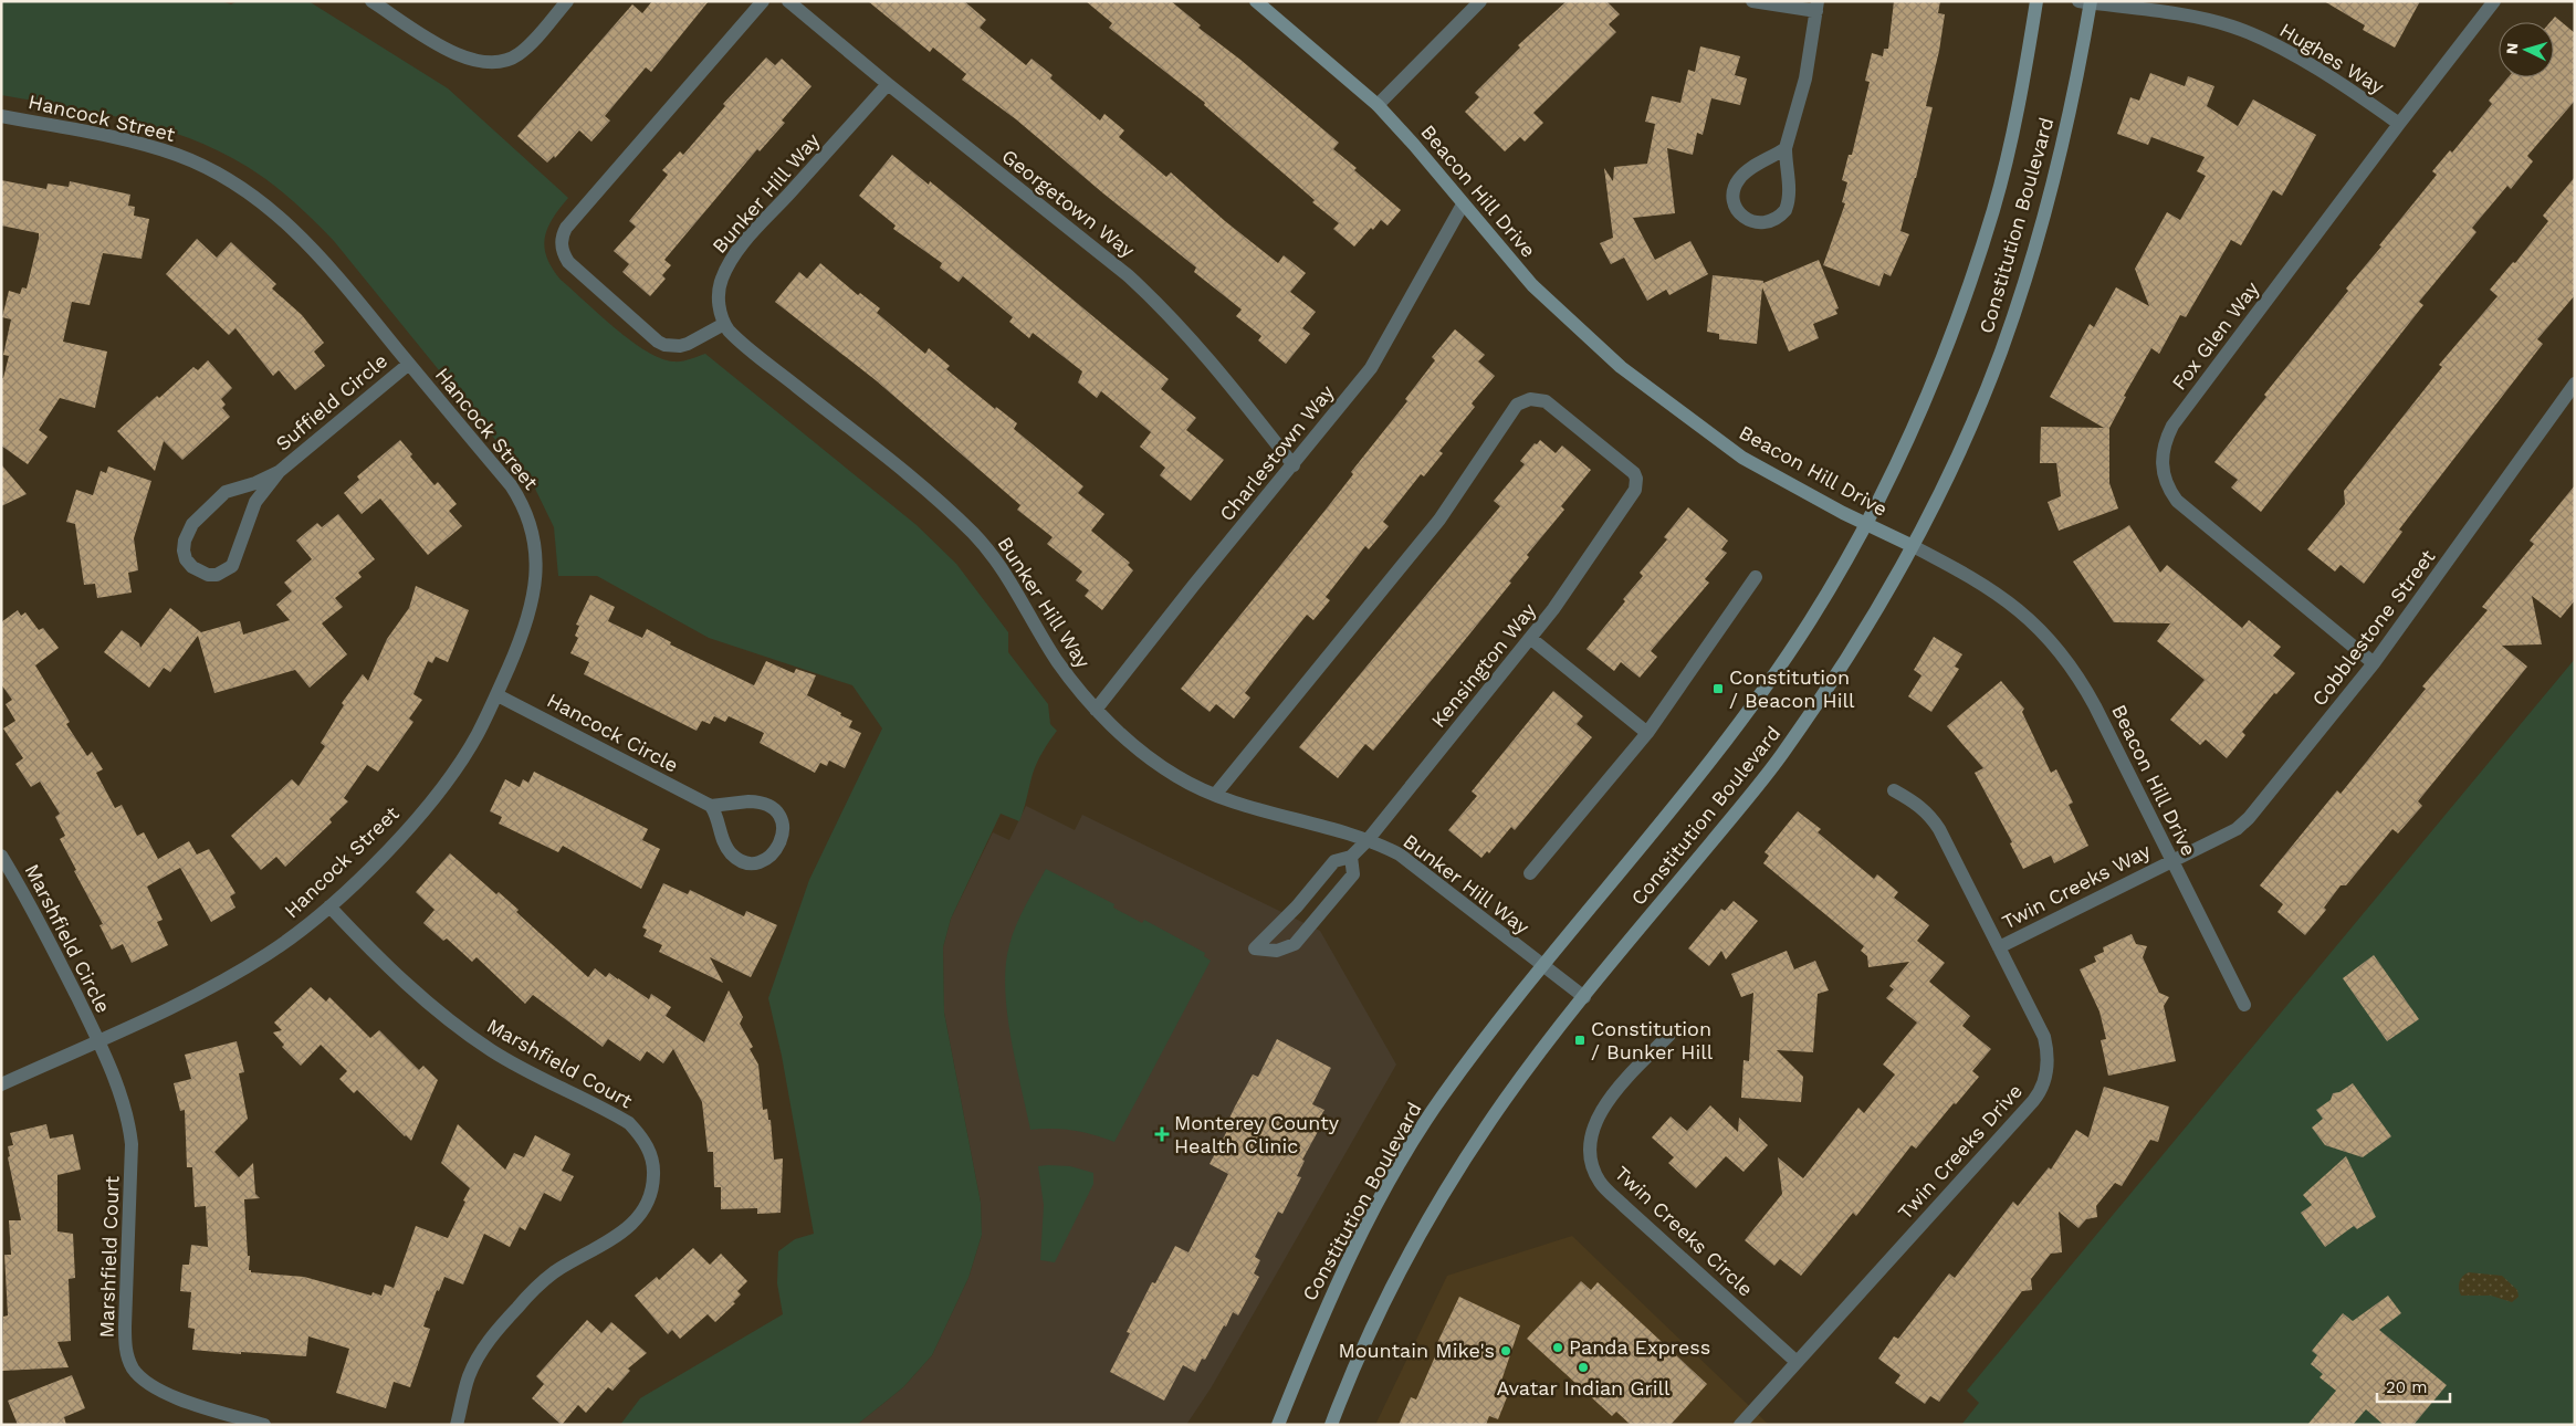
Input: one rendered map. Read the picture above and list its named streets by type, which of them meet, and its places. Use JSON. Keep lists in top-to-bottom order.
{
  "streets": {
    "main road": ["Beacon Hill Drive", "Constitution Boulevard"],
    "street": [
      "Hughes Way",
      "Hancock Street",
      "Bunker Hill Way",
      "Georgetown Way",
      "Fox Glen Way",
      "Suffield Circle",
      "Charlestown Way",
      "Cobblestone Street",
      "Kensington Way",
      "Hancock Circle",
      "Twin Creeks Way",
      "Marshfield Circle",
      "Marshfield Court",
      "Twin Creeks Drive",
      "Twin Creeks Circle"
    ]
  },
  "crossings": [
    ["Hughes Way", "Constitution Boulevard"],
    ["Hughes Way", "Fox Glen Way"],
    ["Hancock Street", "Suffield Circle"],
    ["Hancock Street", "Hancock Circle"],
    ["Hancock Street", "Marshfield Circle"],
    ["Hancock Street", "Marshfield Court"],
    ["Beacon Hill Drive", "Constitution Boulevard"],
    ["Beacon Hill Drive", "Charlestown Way"],
    ["Beacon Hill Drive", "Cobblestone Street"],
    ["Beacon Hill Drive", "Twin Creeks Way"],
    ["Bunker Hill Way", "Georgetown Way"],
    ["Bunker Hill Way", "Constitution Boulevard"],
    ["Bunker Hill Way", "Charlestown Way"],
    ["Bunker Hill Way", "Kensington Way"],
    ["Georgetown Way", "Charlestown Way"],
    ["Fox Glen Way", "Cobblestone Street"],
    ["Cobblestone Street", "Twin Creeks Way"],
    ["Twin Creeks Way", "Twin Creeks Drive"],
    ["Marshfield Circle", "Marshfield Court"],
    ["Twin Creeks Drive", "Twin Creeks Circle"]
  ],
  "places": {
    "transit": ["Constitution / Beacon Hill", "Constitution / Bunker Hill"],
    "health": ["Monterey County Health Clinic"],
    "other": ["Panda Express", "Mountain Mike's", "Avatar Indian Grill"]
  },
  "scale_bar": "20 m",
  "north": "left"
}
